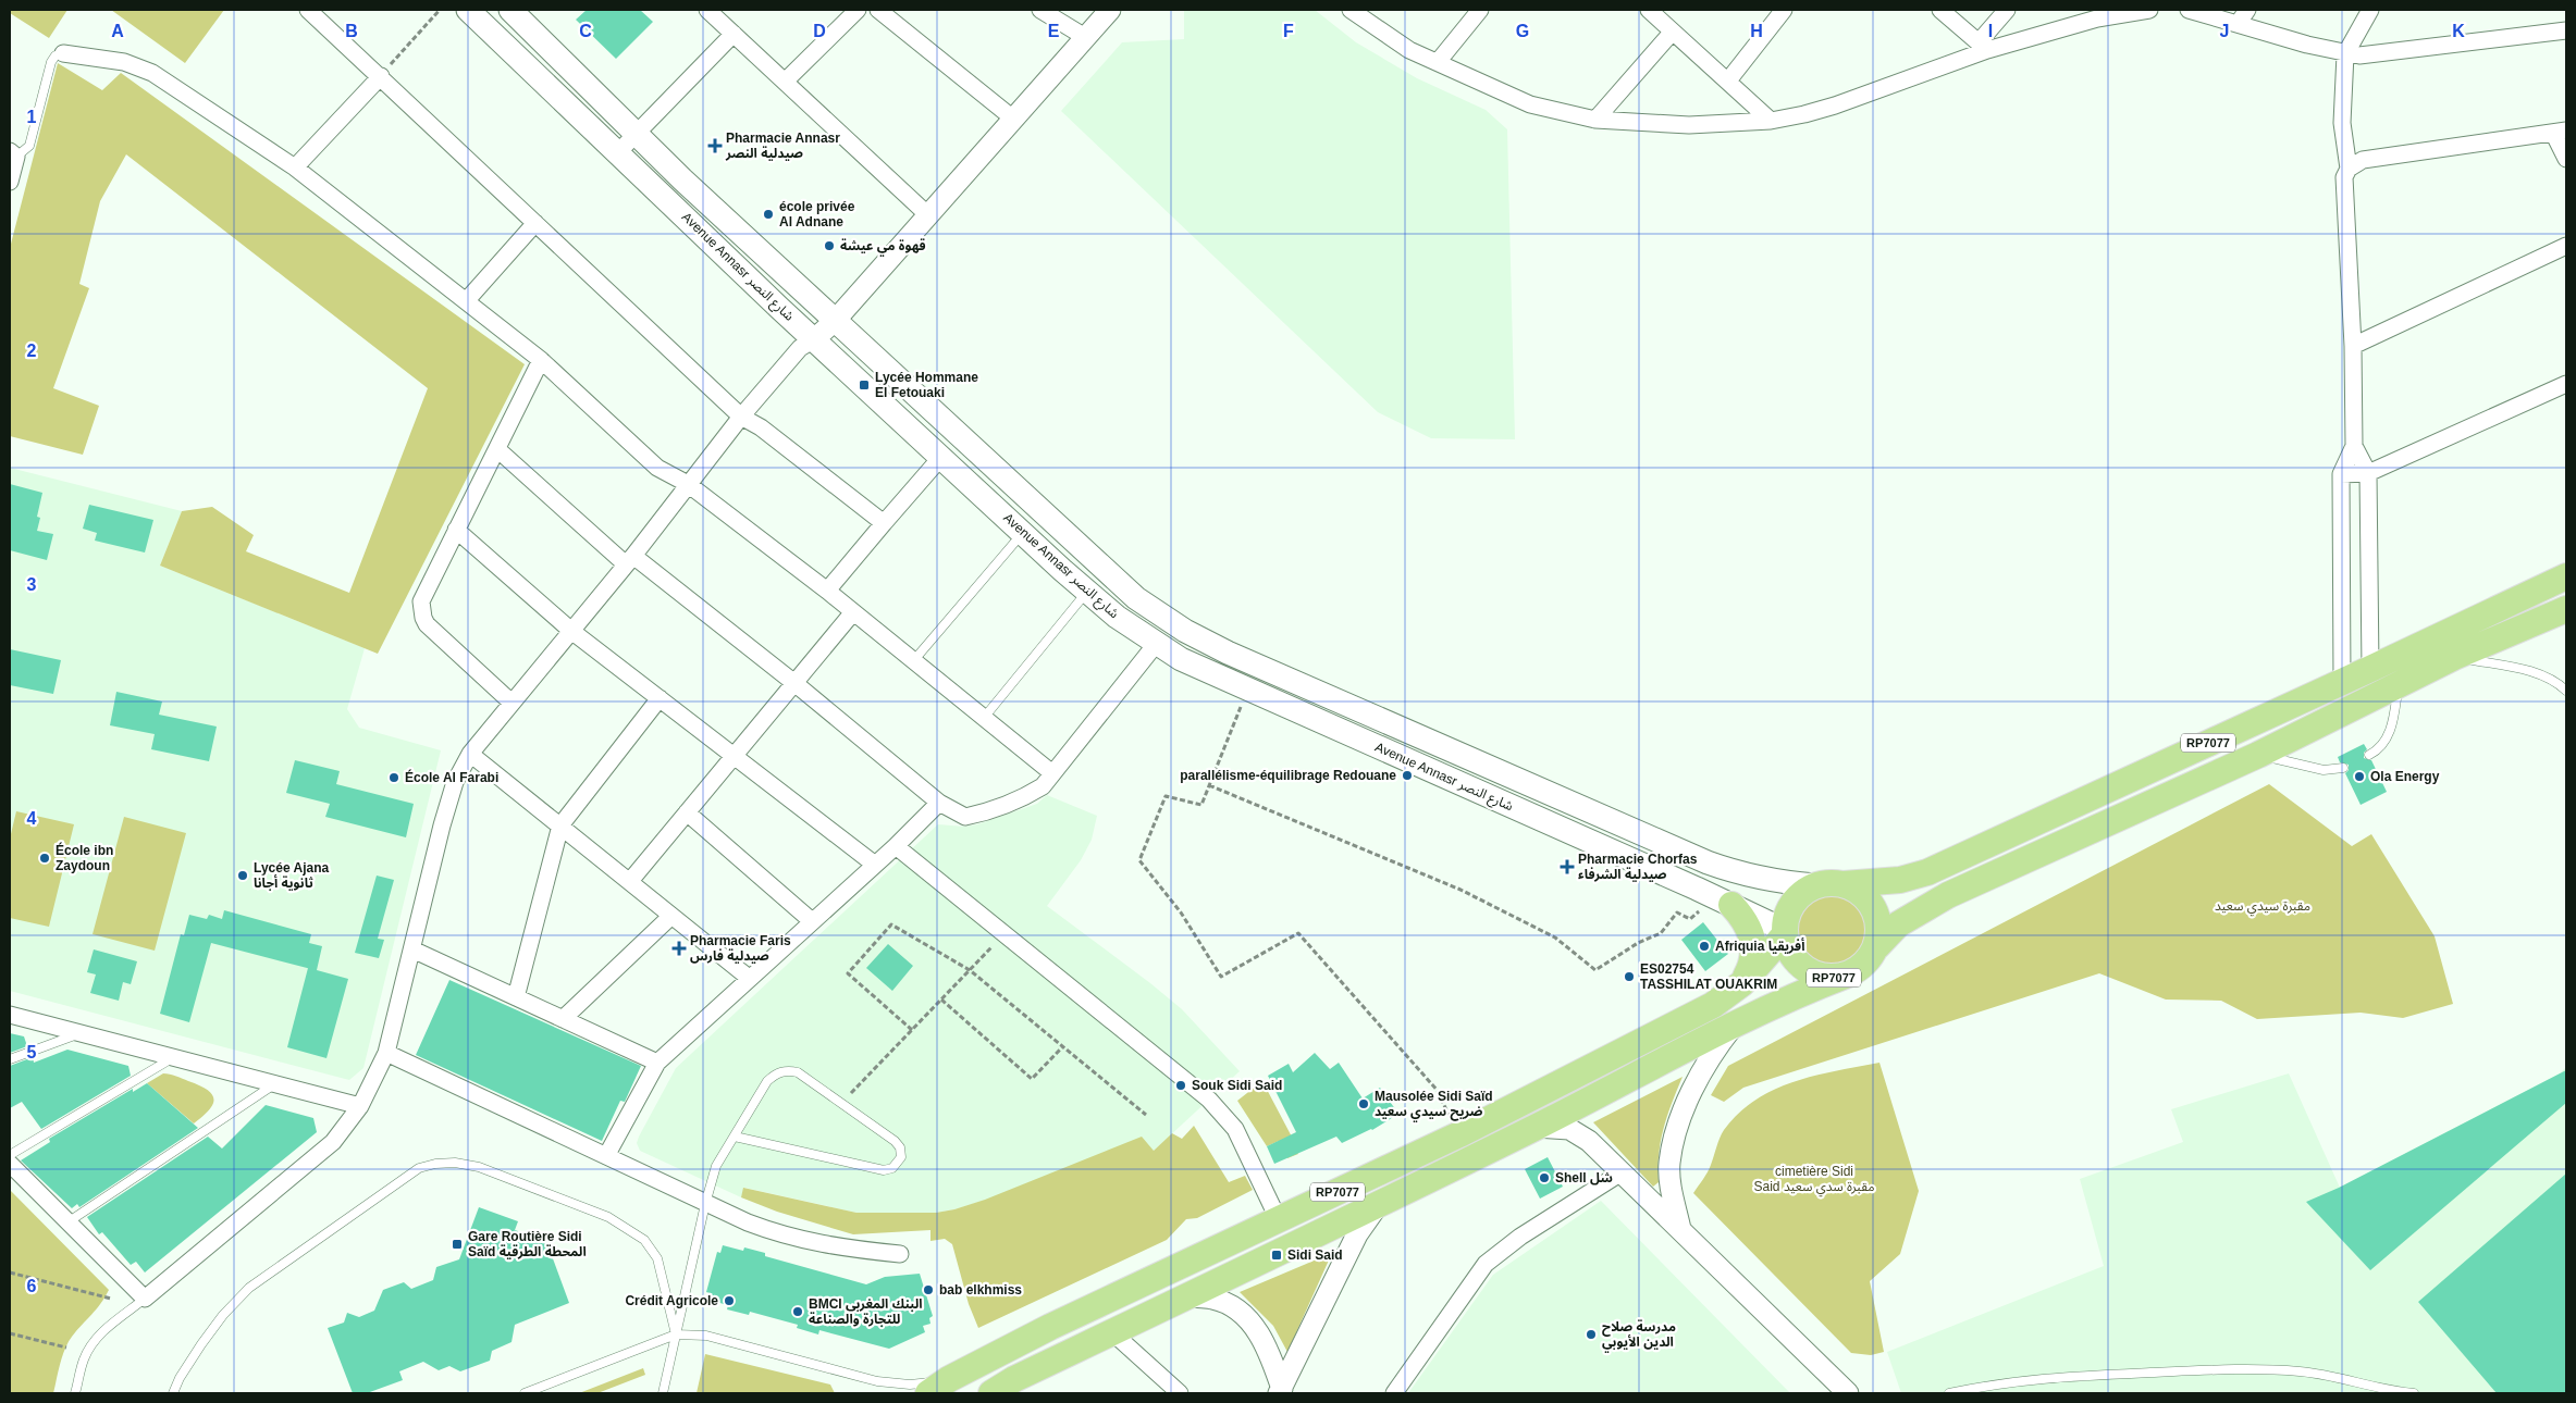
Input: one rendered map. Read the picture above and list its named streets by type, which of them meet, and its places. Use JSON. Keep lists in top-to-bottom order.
{
  "streets": {
    "main road": ["Avenue Annasr شارع النصر", "RP7077"]
  },
  "crossings": [
    ["Avenue Annasr شارع النصر", "RP7077"]
  ],
  "parks": ["مقبرة سيدي سعيد", "cimetière Sidi Said مقبرة سدي سعيد"],
  "places": {
    "health": ["Pharmacie Annasr صيدلية النصر", "Pharmacie Chorfas صيدلية الشرفاء", "Pharmacie Faris صيدلية فارس"],
    "other": [
      "école privée Al Adnane",
      "قهوة مي عيشة",
      "parallélisme-équilibrage Redouane",
      "Ola Energy",
      "École Al Farabi",
      "École ibn Zaydoun",
      "Lycée Ajana ثانوية أجانا",
      "Afriquia أفريقيا",
      "ES02754 TASSHILAT OUAKRIM",
      "Souk Sidi Said",
      "Mausolée Sidi Saïd ضريح سيدي سعيد",
      "Shell شل",
      "bab elkhmiss",
      "Crédit Agricole",
      "BMCI البنك المغربي للتجارة والصناعة",
      "مدرسة صلاح الدين الأيوبي"
    ],
    "transit": ["Lycée Hommane El Fetouaki", "Gare Routière Sidi Saïd المحطة الطرقية", "Sidi Said"]
  },
  "grid": {
    "columns": [
      "A",
      "B",
      "C",
      "D",
      "E",
      "F",
      "G",
      "H",
      "I",
      "J",
      "K"
    ],
    "rows": [
      "1",
      "2",
      "3",
      "4",
      "5",
      "6"
    ]
  }
}
